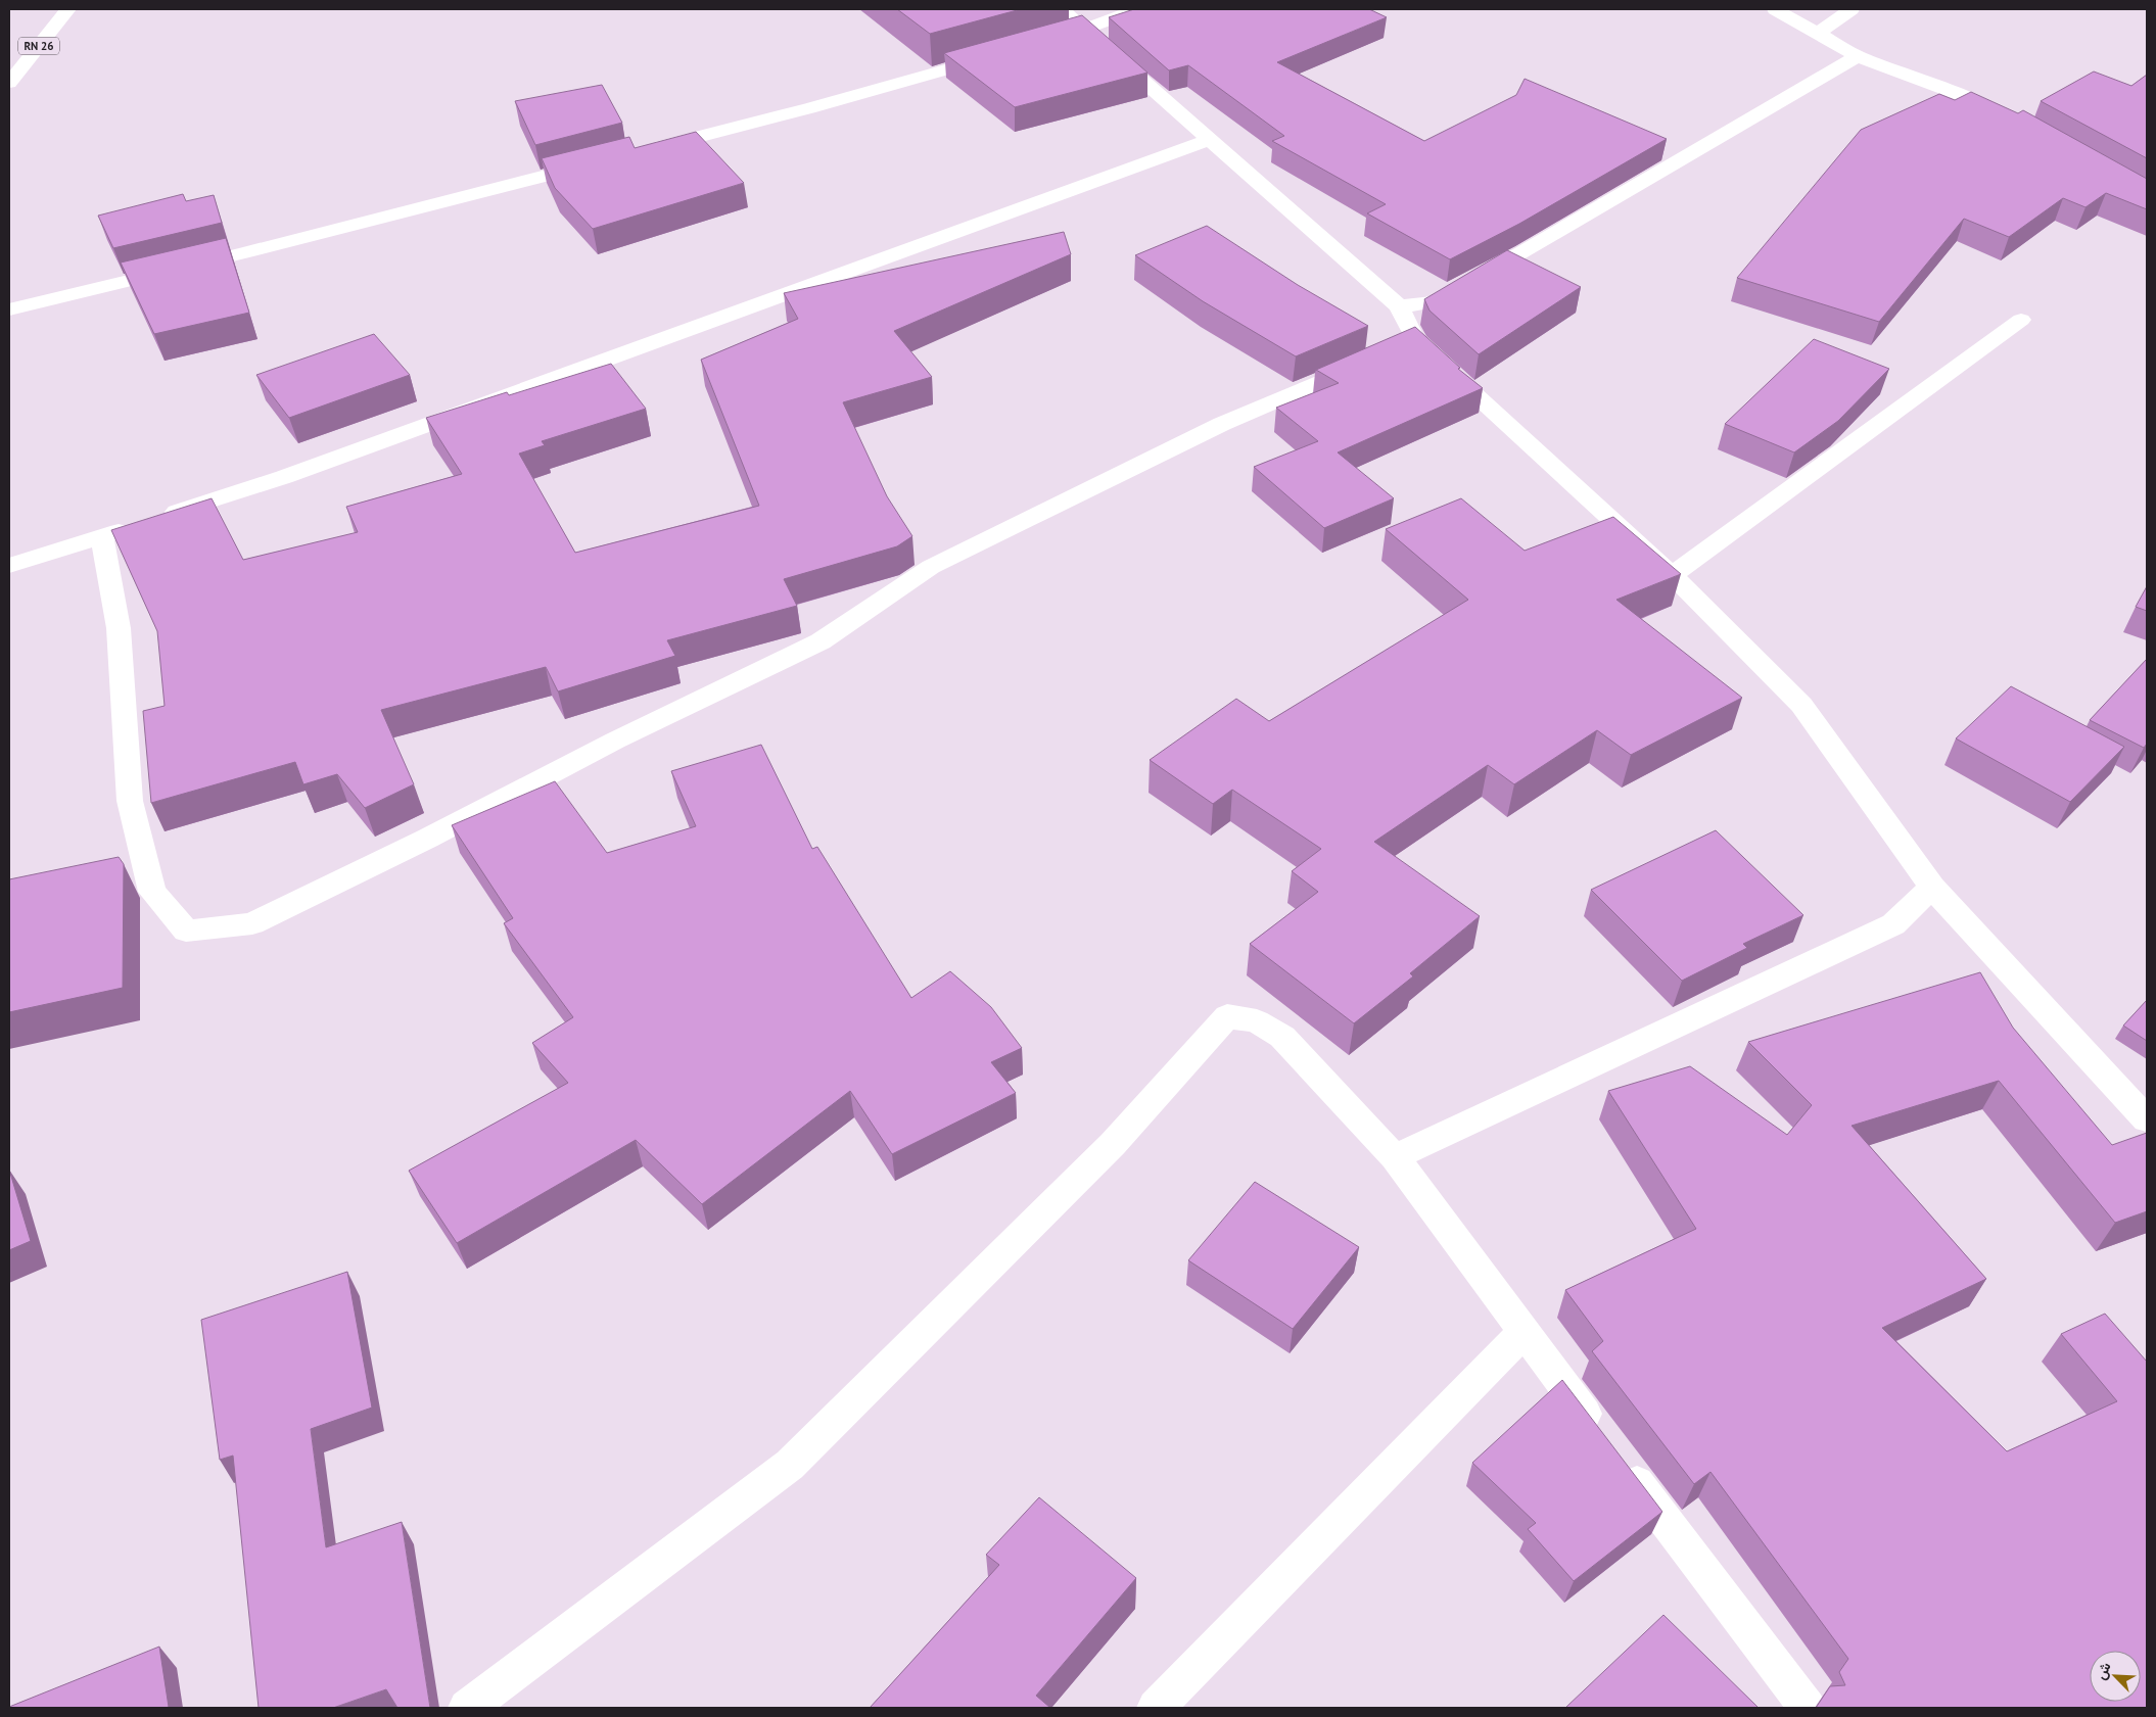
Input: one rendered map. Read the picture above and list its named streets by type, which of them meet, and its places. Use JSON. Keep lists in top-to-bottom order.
{
  "streets": {
    "street": ["RN 26"]
  },
  "north": "top left"
}
